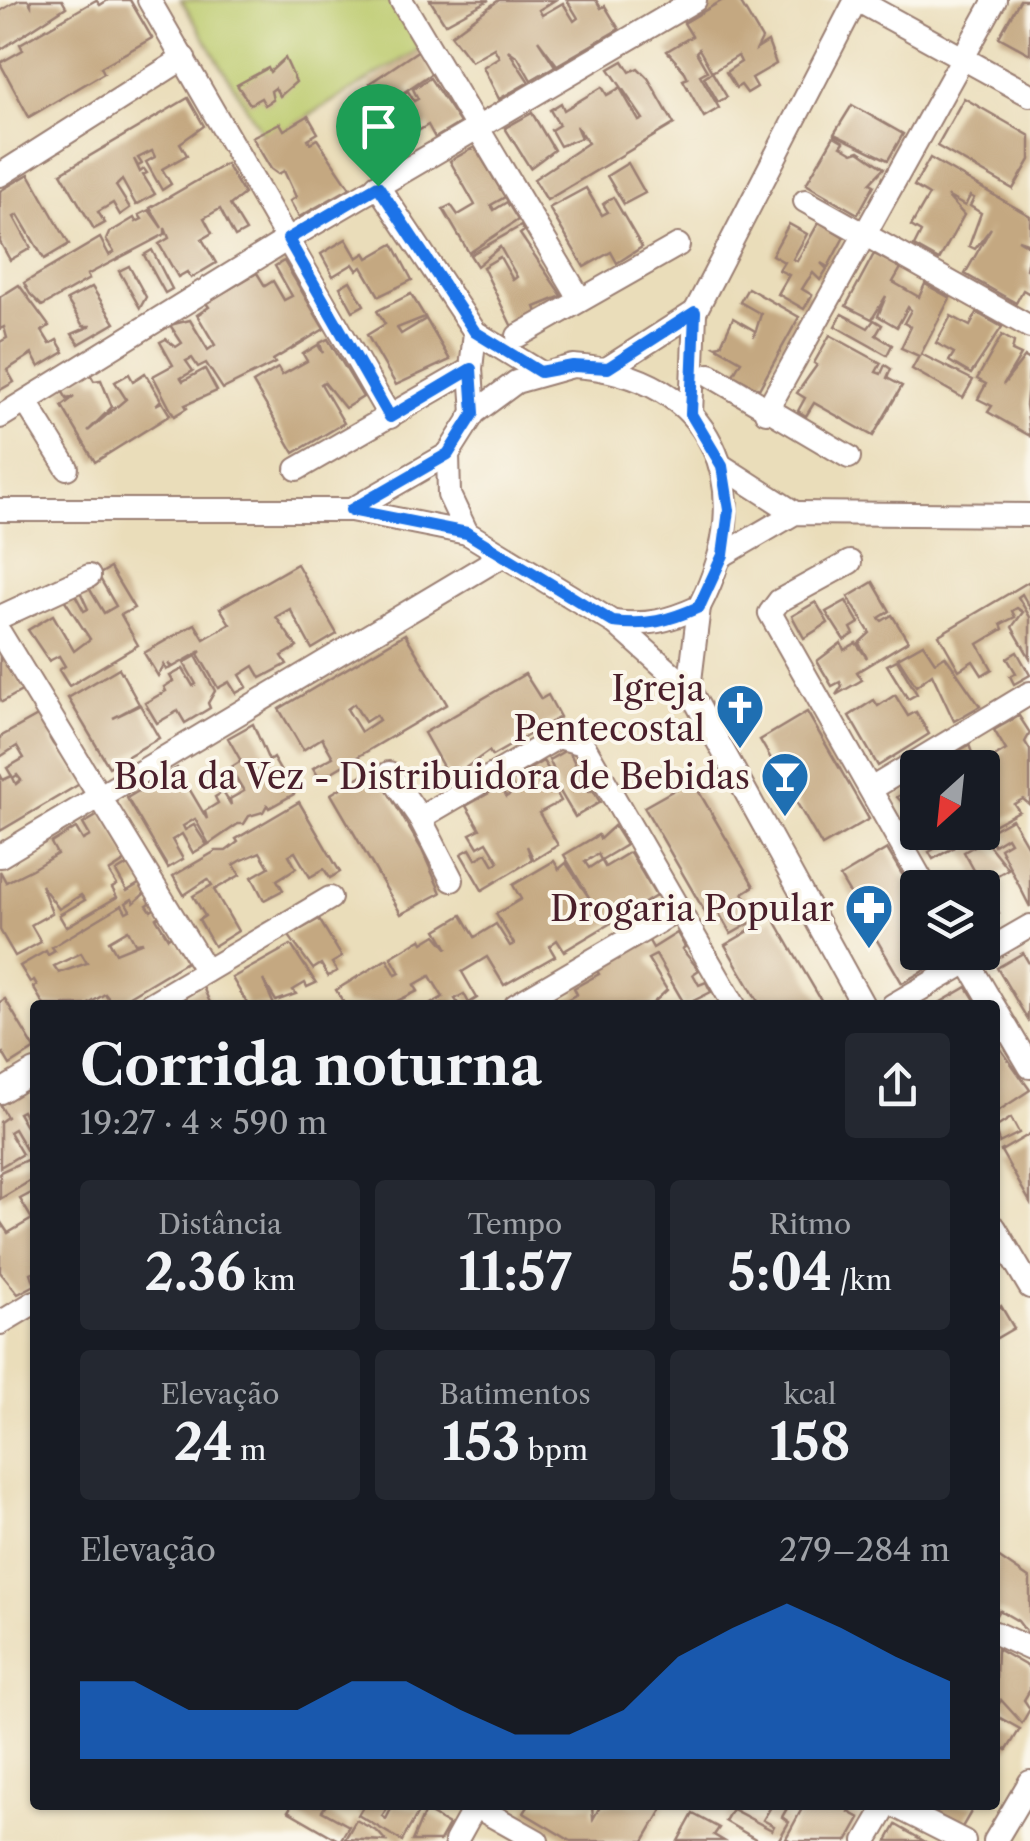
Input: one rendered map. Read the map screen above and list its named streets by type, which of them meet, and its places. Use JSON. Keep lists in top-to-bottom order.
{
  "places": {
    "church": ["Igreja Pentecostal"],
    "bar": ["Bola da Vez - Distribuidora de Bebidas"],
    "pharmacy": ["Drogaria Popular"]
  },
  "north": "bottom left",
  "page": {
    "heading": ["Corrida noturna", "19:27 · 4 × 590 m"],
    "stats": [
      ["Distância", "2.36 km"],
      ["Tempo", "11:57"],
      ["Ritmo", "5:04 /km"],
      ["Elevação", "24 m"],
      ["Batimentos", "153 bpm"],
      ["kcal", "158"]
    ],
    "chart": ["Elevação", "279–284 m"]
  }
}
